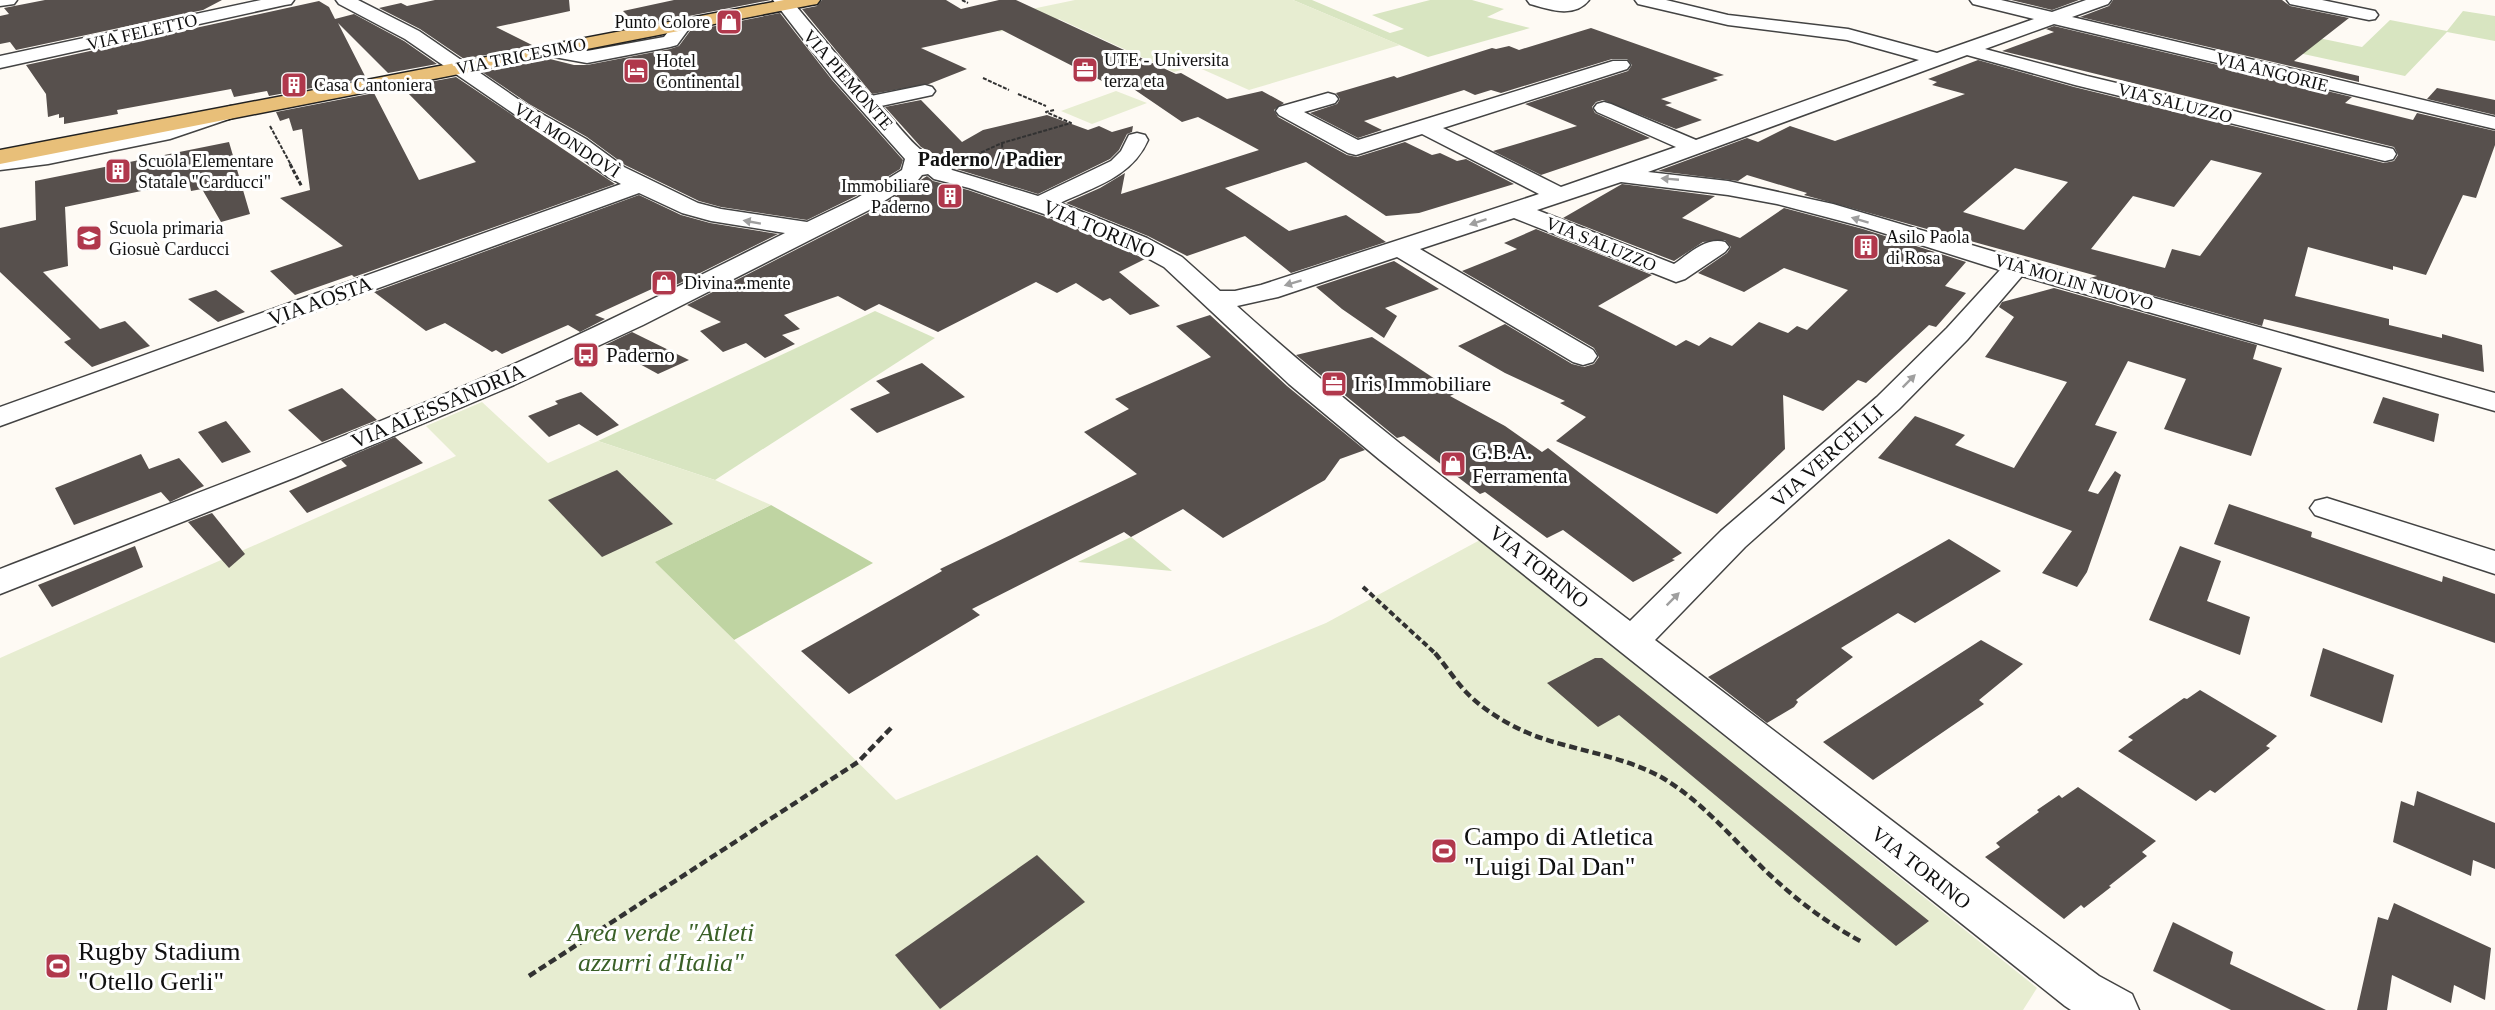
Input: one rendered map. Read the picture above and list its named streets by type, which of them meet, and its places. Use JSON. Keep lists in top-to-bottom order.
{
  "streets": {
    "main road": ["VIA TRICESIMO"],
    "street": [
      "VIA FELETTO",
      "VIA ANGORIE",
      "VIA PIEMONTE",
      "VIA SALUZZO",
      "VIA MONDOVÌ",
      "VIA TORINO",
      "VIA MOLIN NUOVO",
      "VIA AOSTA",
      "VIA ALESSANDRIA",
      "VIA VERCELLI"
    ]
  },
  "crossings": [
    ["VIA TRICESIMO", "VIA PIEMONTE"],
    ["VIA TRICESIMO", "VIA MONDOVÌ"],
    ["VIA ANGORIE", "VIA SALUZZO"],
    ["VIA PIEMONTE", "VIA TORINO"],
    ["VIA PIEMONTE", "VIA ALESSANDRIA"],
    ["VIA SALUZZO", "VIA TORINO"],
    ["VIA SALUZZO", "VIA MOLIN NUOVO"],
    ["VIA MONDOVÌ", "VIA AOSTA"],
    ["VIA MONDOVÌ", "VIA ALESSANDRIA"],
    ["VIA TORINO", "VIA ALESSANDRIA"],
    ["VIA TORINO", "VIA VERCELLI"],
    ["VIA MOLIN NUOVO", "VIA VERCELLI"]
  ],
  "one_way": ["VIA VERCELLI"],
  "districts": ["Paderno / Padier"],
  "parks": ["Area verde \"Atleti azzurri d'Italia\""],
  "places": {
    "shop": ["Punto Colore", "Divina...mente", "G.B.A. Ferramenta"],
    "office": ["UTE - Universita terza eta", "Iris Immobiliare"],
    "hotel": ["Hotel Continental"],
    "building": [
      "Casa Cantoniera",
      "Scuola Elementare Statale \"Carducci\"",
      "Immobiliare Paderno",
      "Asilo Paola di Rosa"
    ],
    "school or university": ["Scuola primaria Giosuè Carducci"],
    "bus stop": ["Paderno"],
    "sports": ["Campo di Atletica \"Luigi Dal Dan\"", "Rugby Stadium \"Otello Gerli\""]
  }
}
